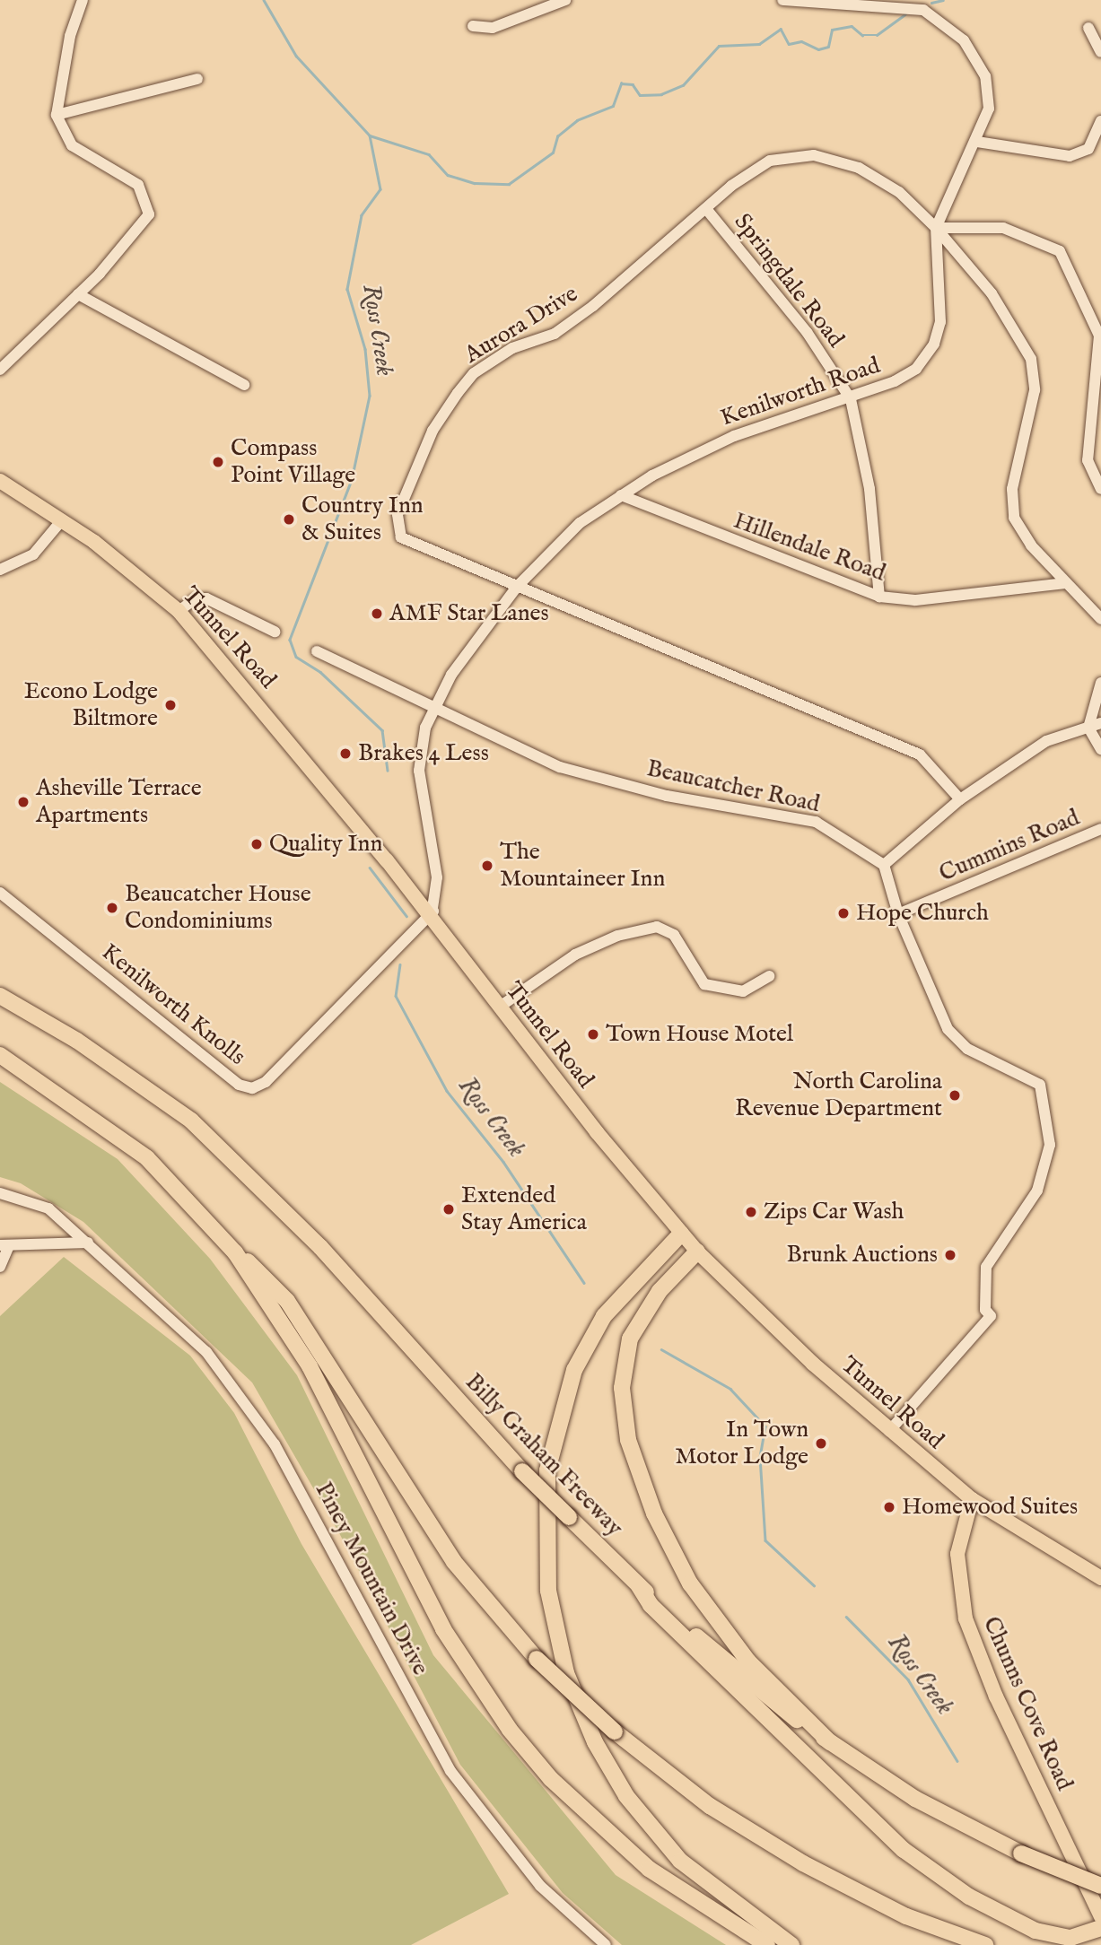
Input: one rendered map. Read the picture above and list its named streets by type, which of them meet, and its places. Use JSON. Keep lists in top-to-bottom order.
{
  "streets": {
    "highway": ["Billy Graham Freeway"],
    "main road": ["Tunnel Road", "Chunns Cove Road"],
    "street": [
      "Springdale Road",
      "Aurora Drive",
      "Kenilworth Road",
      "Hillendale Road",
      "Beaucatcher Road",
      "Cummins Road",
      "Kenilworth Knolls",
      "Piney Mountain Drive"
    ]
  },
  "crossings": [
    ["Springdale Road", "Aurora Drive"],
    ["Springdale Road", "Kenilworth Road"],
    ["Springdale Road", "Hillendale Road"],
    ["Aurora Drive", "Kenilworth Road"],
    ["Aurora Drive", "Hillendale Road"],
    ["Kenilworth Road", "Hillendale Road"],
    ["Kenilworth Road", "Tunnel Road"],
    ["Kenilworth Road", "Beaucatcher Road"],
    ["Kenilworth Road", "Kenilworth Knolls"],
    ["Tunnel Road", "Kenilworth Knolls"],
    ["Tunnel Road", "Chunns Cove Road"]
  ],
  "water": ["Ross Creek"],
  "places": [
    "Compass Point Village",
    "Country Inn & Suites",
    "AMF Star Lanes",
    "Econo Lodge Biltmore",
    "Brakes 4 Less",
    "Asheville Terrace Apartments",
    "Quality Inn",
    "The Mountaineer Inn",
    "Beaucatcher House Condominiums",
    "Hope Church",
    "Town House Motel",
    "North Carolina Revenue Department",
    "Extended Stay America",
    "Zips Car Wash",
    "Brunk Auctions",
    "In Town Motor Lodge",
    "Homewood Suites"
  ]
}
